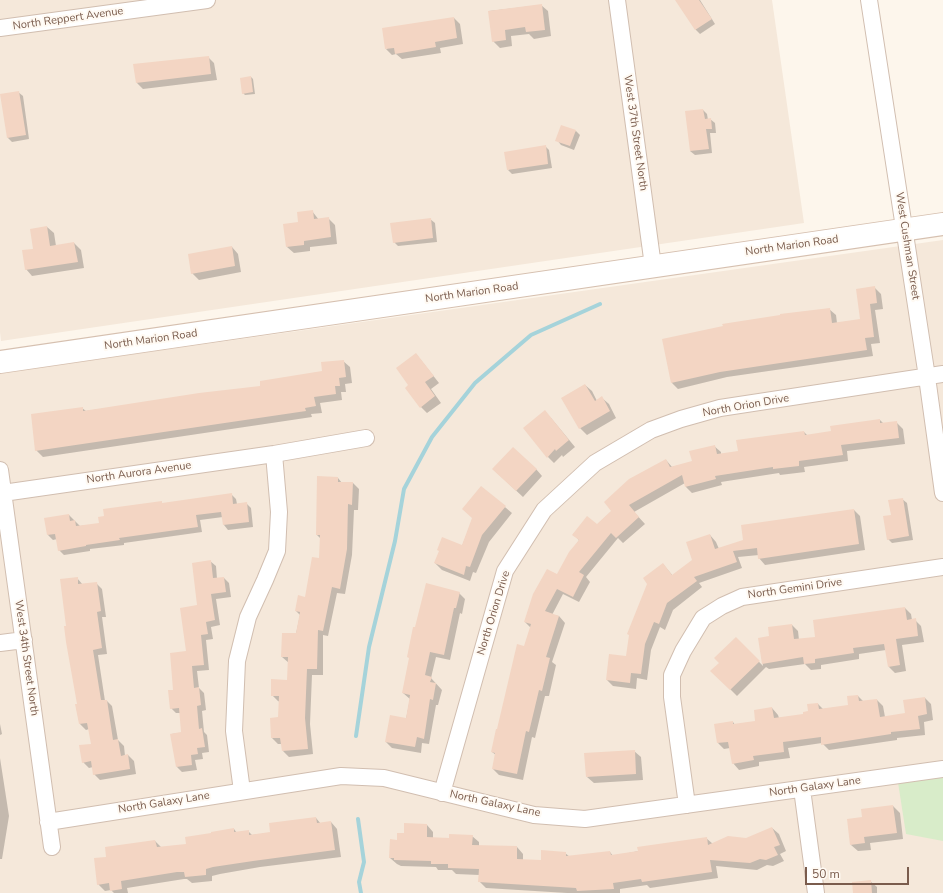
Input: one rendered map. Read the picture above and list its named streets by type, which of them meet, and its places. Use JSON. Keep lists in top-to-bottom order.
{
  "streets": {
    "main road": ["North Marion Road"],
    "street": [
      "North Reppert Avenue",
      "West 37th Street North",
      "West Cushman Street",
      "North Orion Drive",
      "North Aurora Avenue",
      "North Gemini Drive",
      "West 34th Street North",
      "North Galaxy Lane"
    ]
  },
  "crossings": [
    ["West 37th Street North", "North Marion Road"],
    ["North Marion Road", "West Cushman Street"],
    ["West Cushman Street", "North Orion Drive"],
    ["North Orion Drive", "North Galaxy Lane"],
    ["North Aurora Avenue", "West 34th Street North"],
    ["North Gemini Drive", "North Galaxy Lane"],
    ["West 34th Street North", "North Galaxy Lane"]
  ],
  "scale_bar": "50 m"
}
